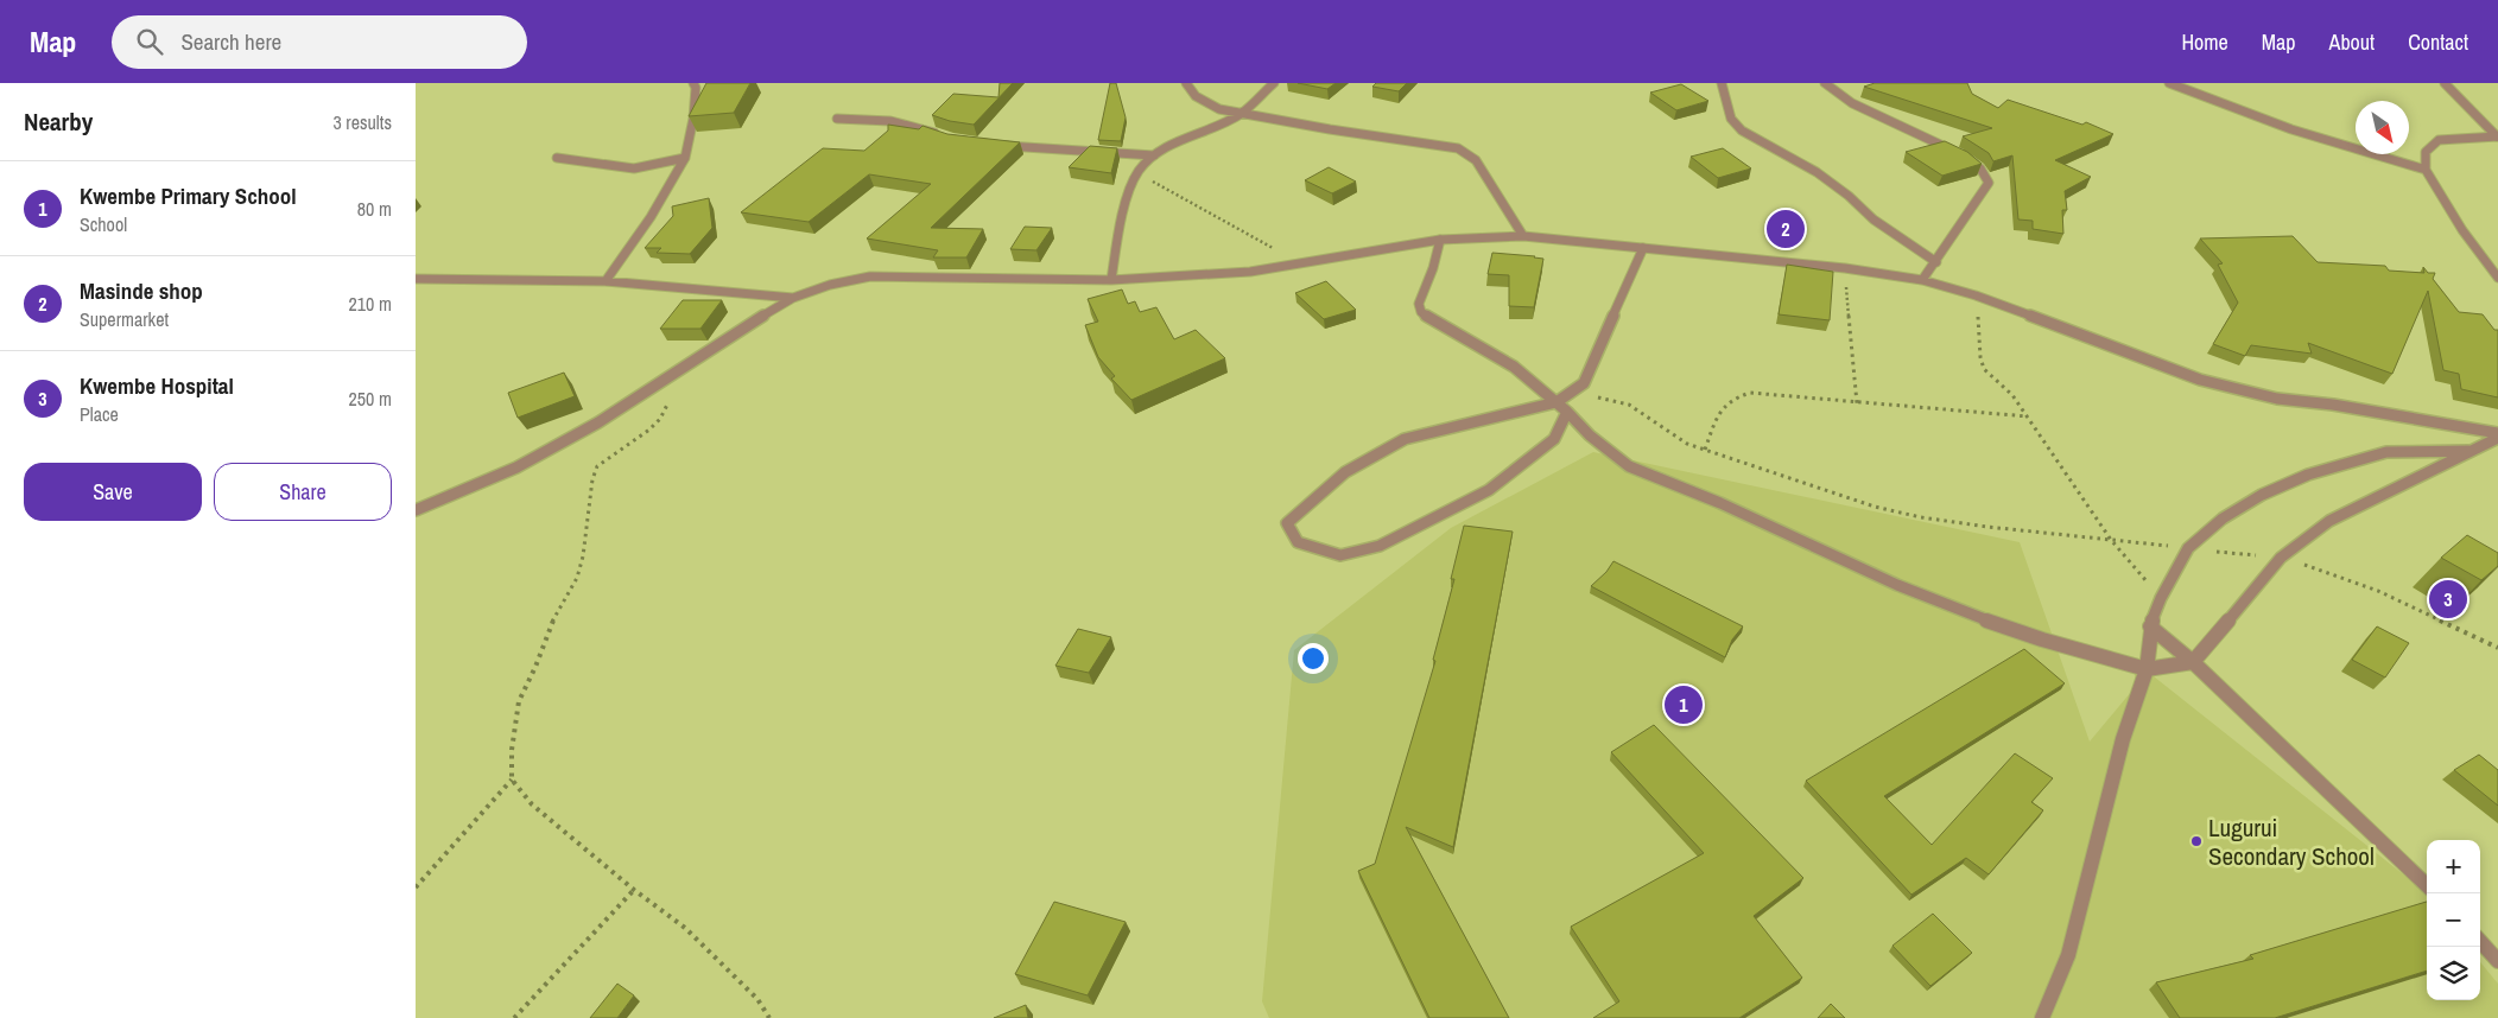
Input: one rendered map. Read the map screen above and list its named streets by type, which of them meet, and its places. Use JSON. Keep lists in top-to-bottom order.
{
  "places": ["Lugurui Secondary School"],
  "north": "bottom right",
  "page": {
    "header": "Map",
    "search": "Search here",
    "nav": [
      "Home",
      "Map",
      "About",
      "Contact"
    ],
    "heading": ["Nearby", "3 results"],
    "list": [
      {
        "mark": "1",
        "name": "Kwembe Primary School",
        "note": "School",
        "value": "80 m"
      },
      {
        "mark": "2",
        "name": "Masinde shop",
        "note": "Supermarket",
        "value": "210 m"
      },
      {
        "mark": "3",
        "name": "Kwembe Hospital",
        "note": "Place",
        "value": "250 m"
      }
    ],
    "pins": ["2", "3", "1"],
    "buttons": ["Save", "Share"],
    "map_buttons": ["+", "−"]
  }
}
